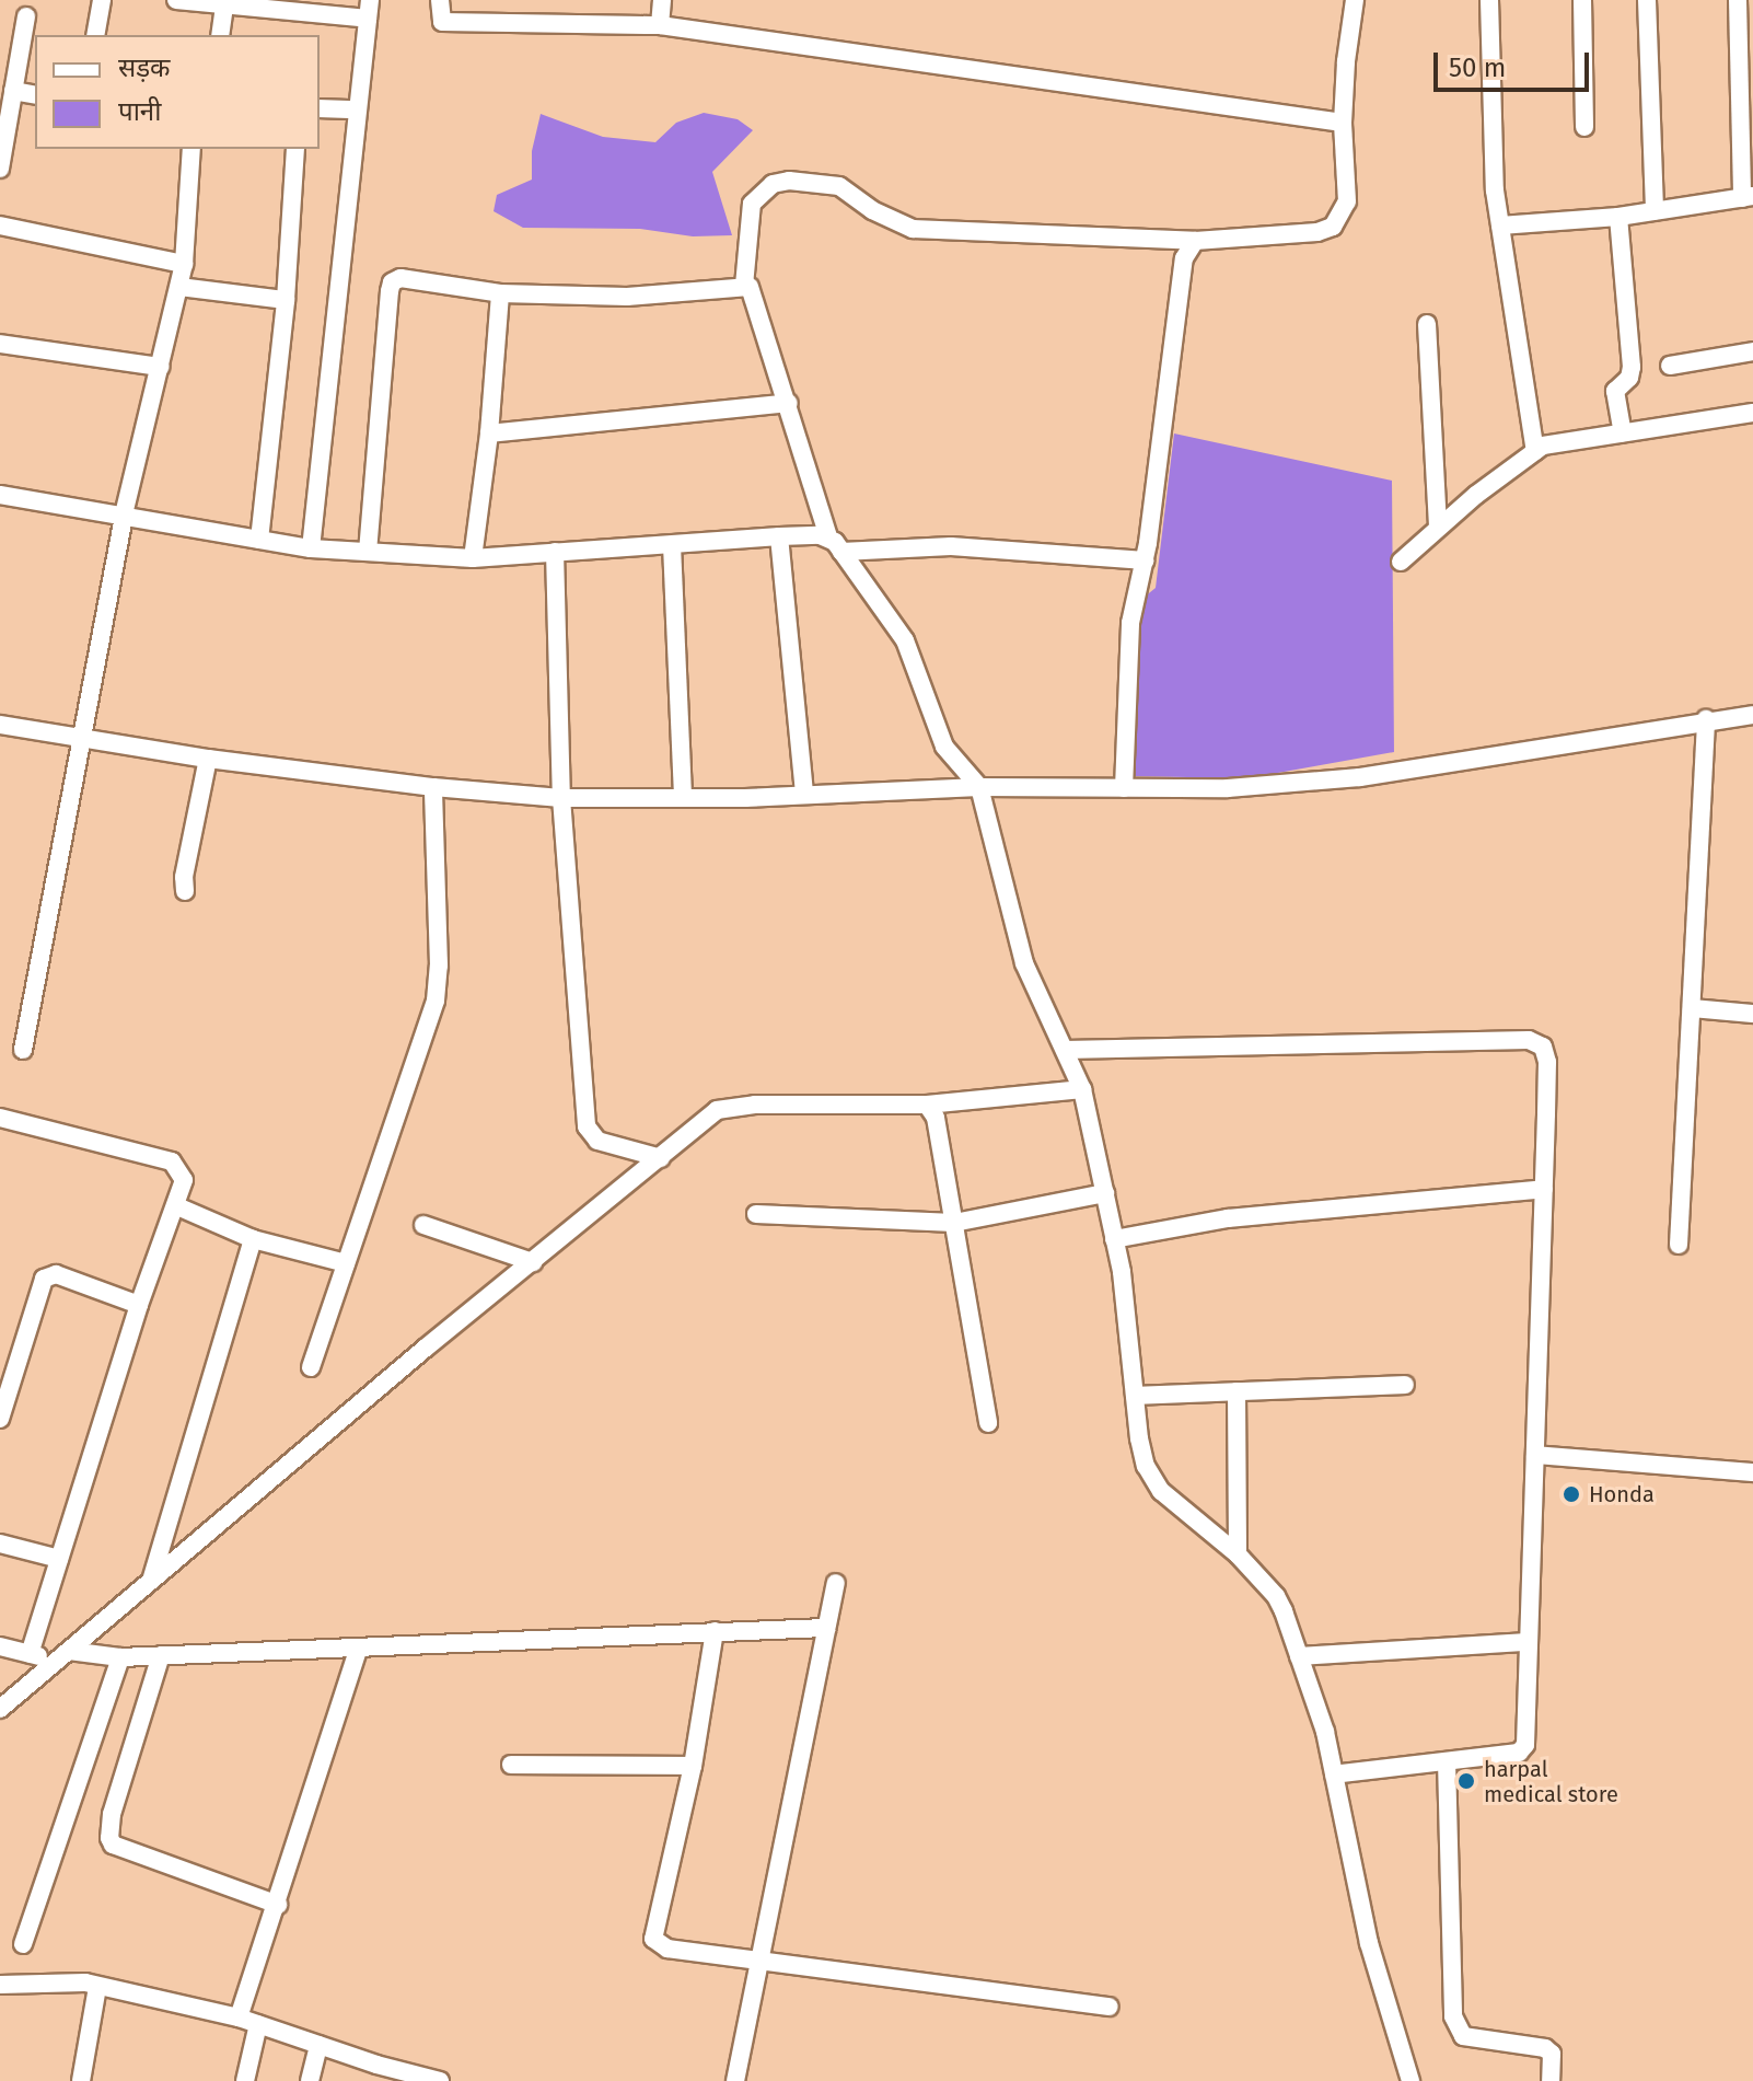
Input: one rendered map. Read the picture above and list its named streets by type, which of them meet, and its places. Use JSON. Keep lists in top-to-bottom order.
{
  "places": ["Honda", "harpal medical store"],
  "legend": ["सड़क", "पानी"],
  "scale_bar": "50 m"
}
